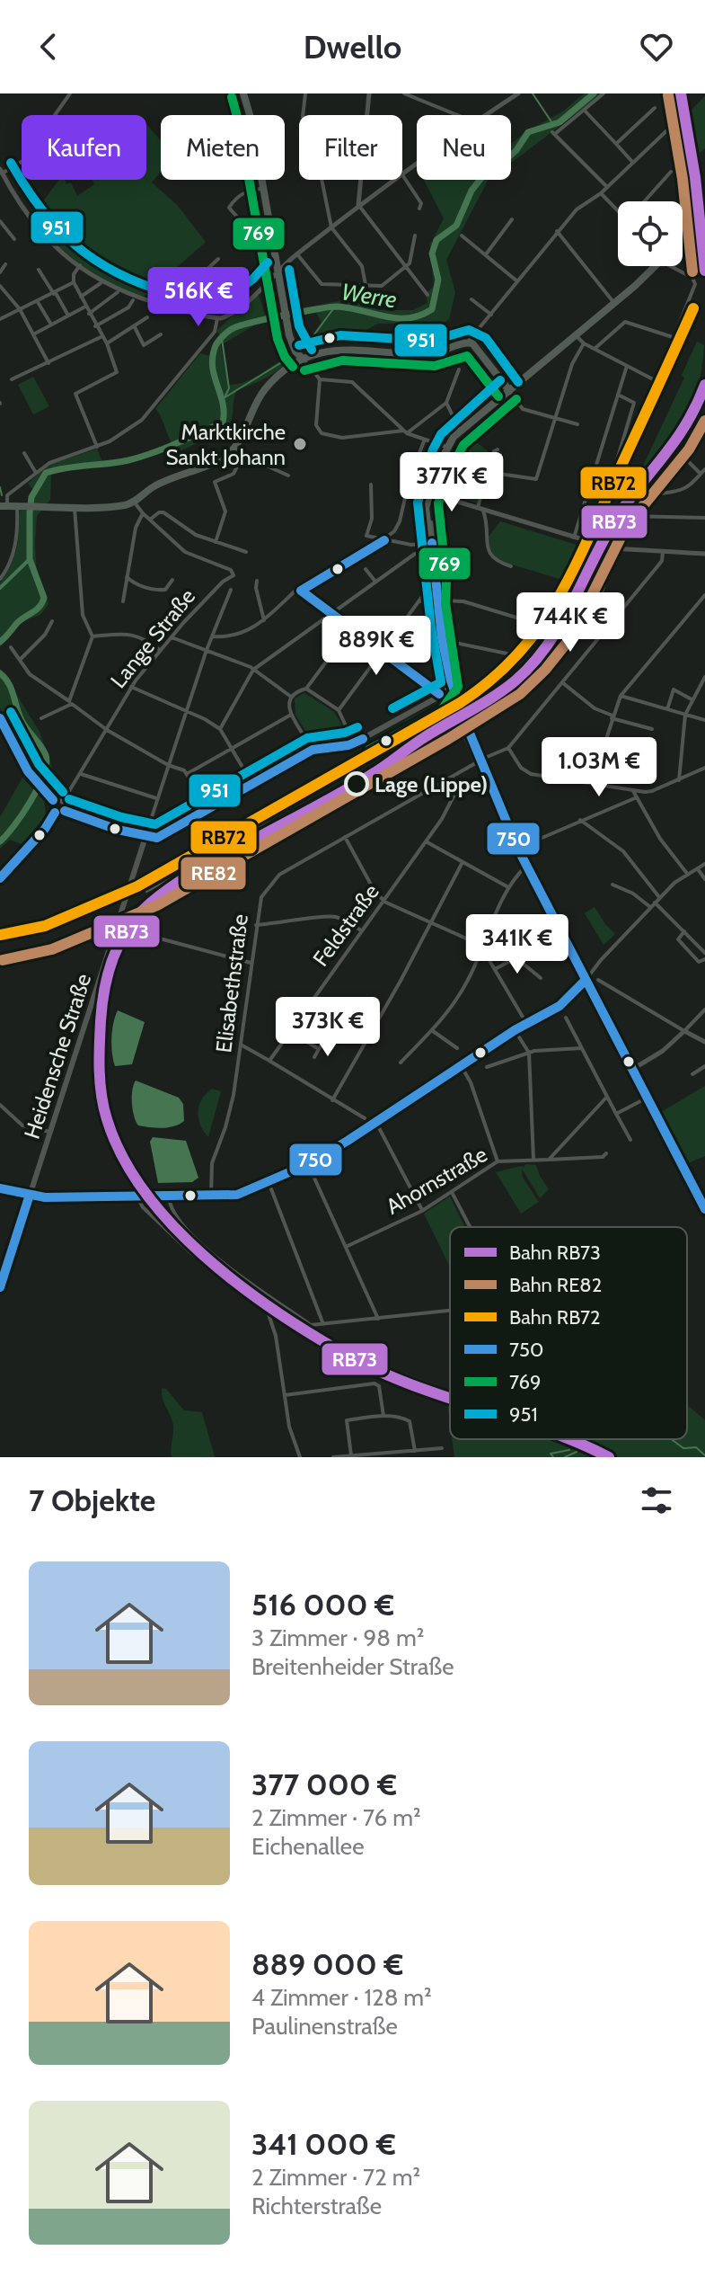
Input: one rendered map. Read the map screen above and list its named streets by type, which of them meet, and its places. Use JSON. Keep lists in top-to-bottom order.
{
  "streets": {
    "main road": ["Heidensche Straße"],
    "street": [
      "Lange Straße",
      "Feldstraße",
      "Elisabethstraße",
      "Ahornstraße"
    ]
  },
  "crossings": [
    ["Feldstraße", "Elisabethstraße"]
  ],
  "water": ["Werre"],
  "places": ["Marktkirche Sankt Johann", "Lage (Lippe)"],
  "lines": [
    "rail line RB73",
    "rail line RE82",
    "transit line 769",
    "transit line 951",
    "rail line RB72",
    "transit line 750"
  ],
  "legend": [
    "Bahn RB73",
    "Bahn RE82",
    "Bahn RB72",
    "750",
    "769",
    "951"
  ],
  "page": {
    "header": "Dwello",
    "chip": [
      "Kaufen",
      "Mieten",
      "Filter",
      "Neu"
    ],
    "price": [
      "516K €",
      "377K €",
      "744K €",
      "889K €",
      "1.03M €",
      "341K €",
      "373K €"
    ],
    "heading": "7 Objekte",
    "list": [
      {
        "name": "516 000 €",
        "note": "3 Zimmer · 98 m² · Breitenheider Straße"
      },
      {
        "name": "377 000 €",
        "note": "2 Zimmer · 76 m² · Eichenallee"
      },
      {
        "name": "889 000 €",
        "note": "4 Zimmer · 128 m² · Paulinenstraße"
      },
      {
        "name": "341 000 €",
        "note": "2 Zimmer · 72 m² · Richterstraße"
      }
    ]
  }
}
